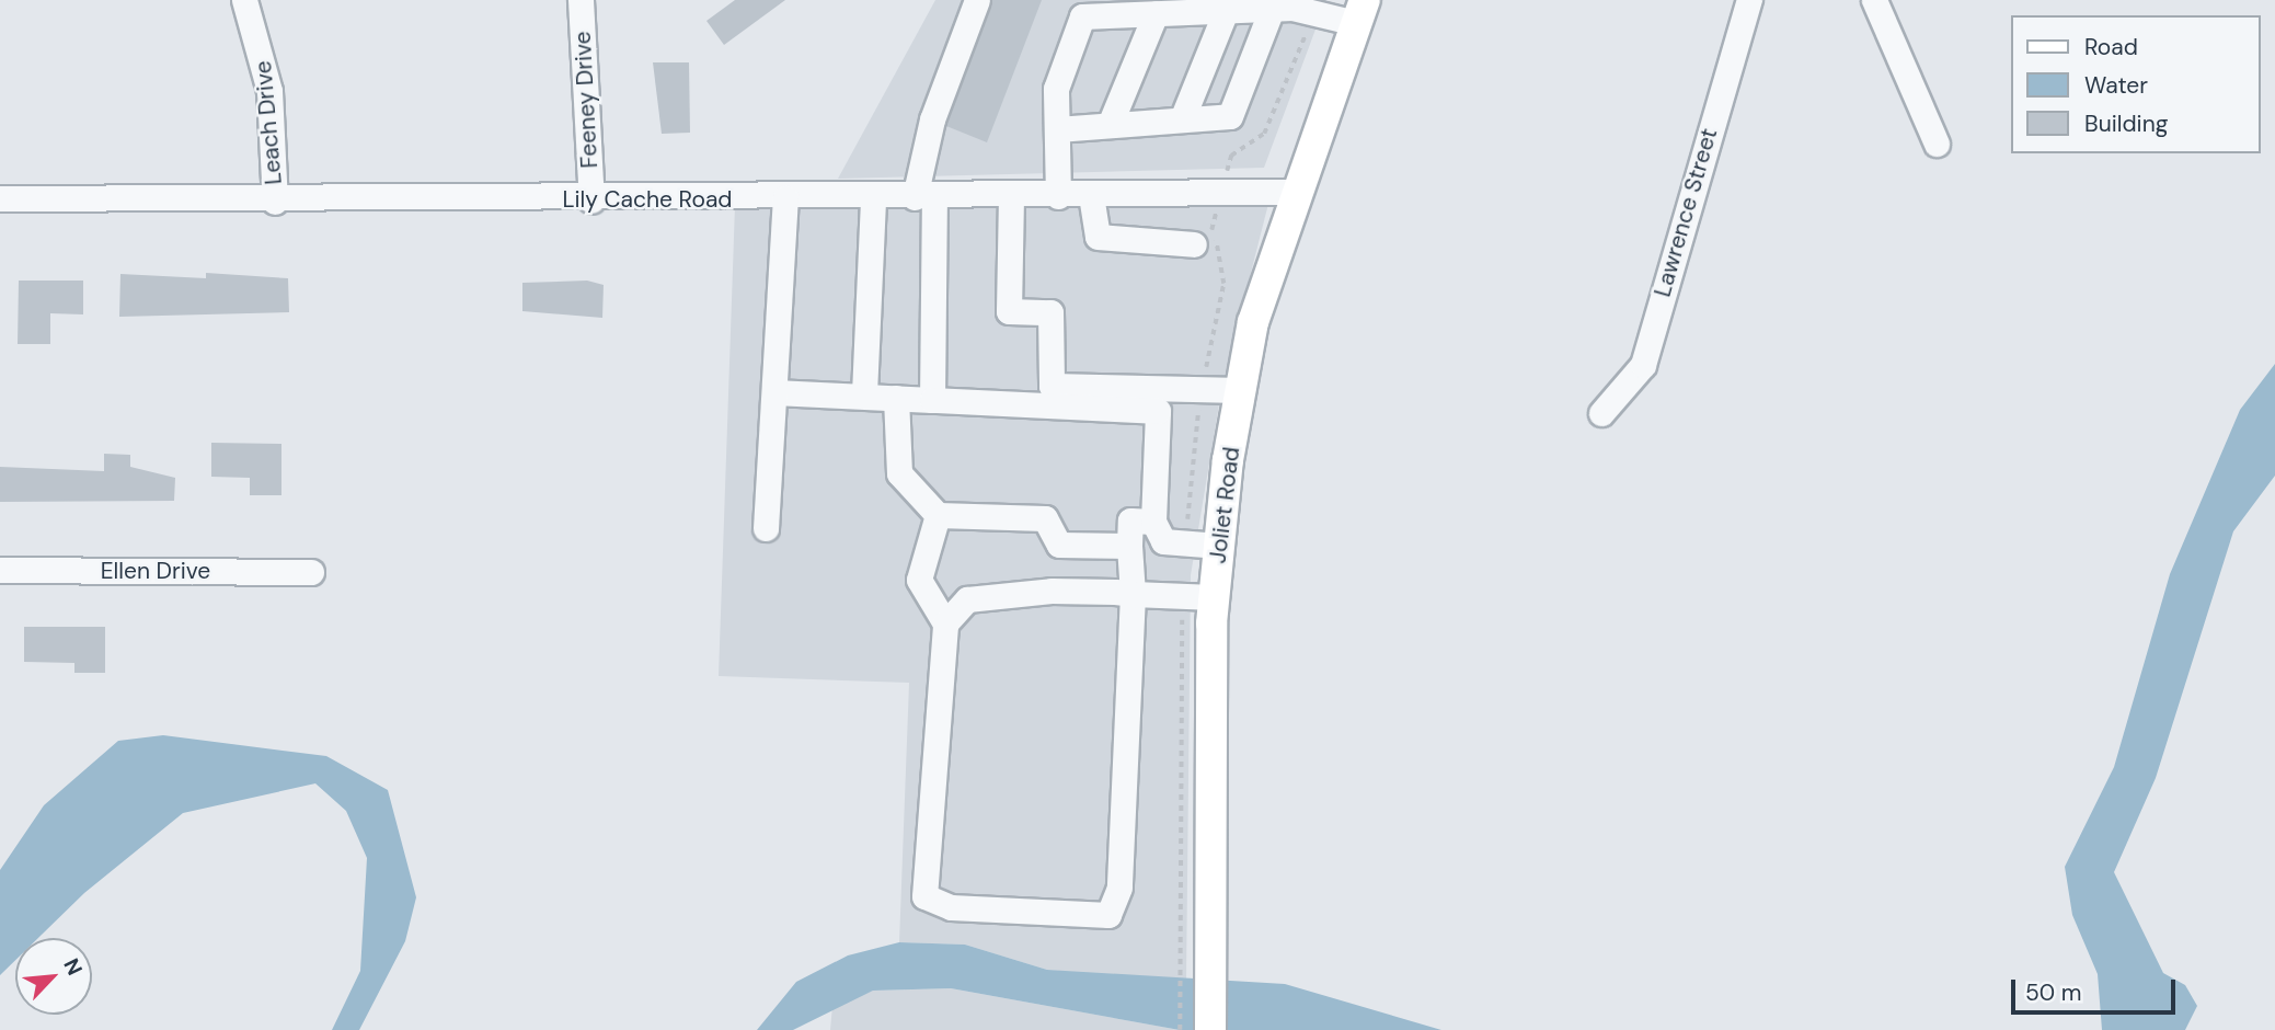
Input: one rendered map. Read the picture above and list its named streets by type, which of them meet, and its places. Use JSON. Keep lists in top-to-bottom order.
{
  "streets": {
    "main road": ["Joliet Road"],
    "street": [
      "Feeney Drive",
      "Leach Drive",
      "Lily Cache Road",
      "Lawrence Street",
      "Ellen Drive"
    ]
  },
  "crossings": [
    ["Feeney Drive", "Lily Cache Road"],
    ["Leach Drive", "Lily Cache Road"],
    ["Lily Cache Road", "Joliet Road"]
  ],
  "legend": ["Road", "Water", "Building"],
  "scale_bar": "50 m",
  "north": "top right"
}
